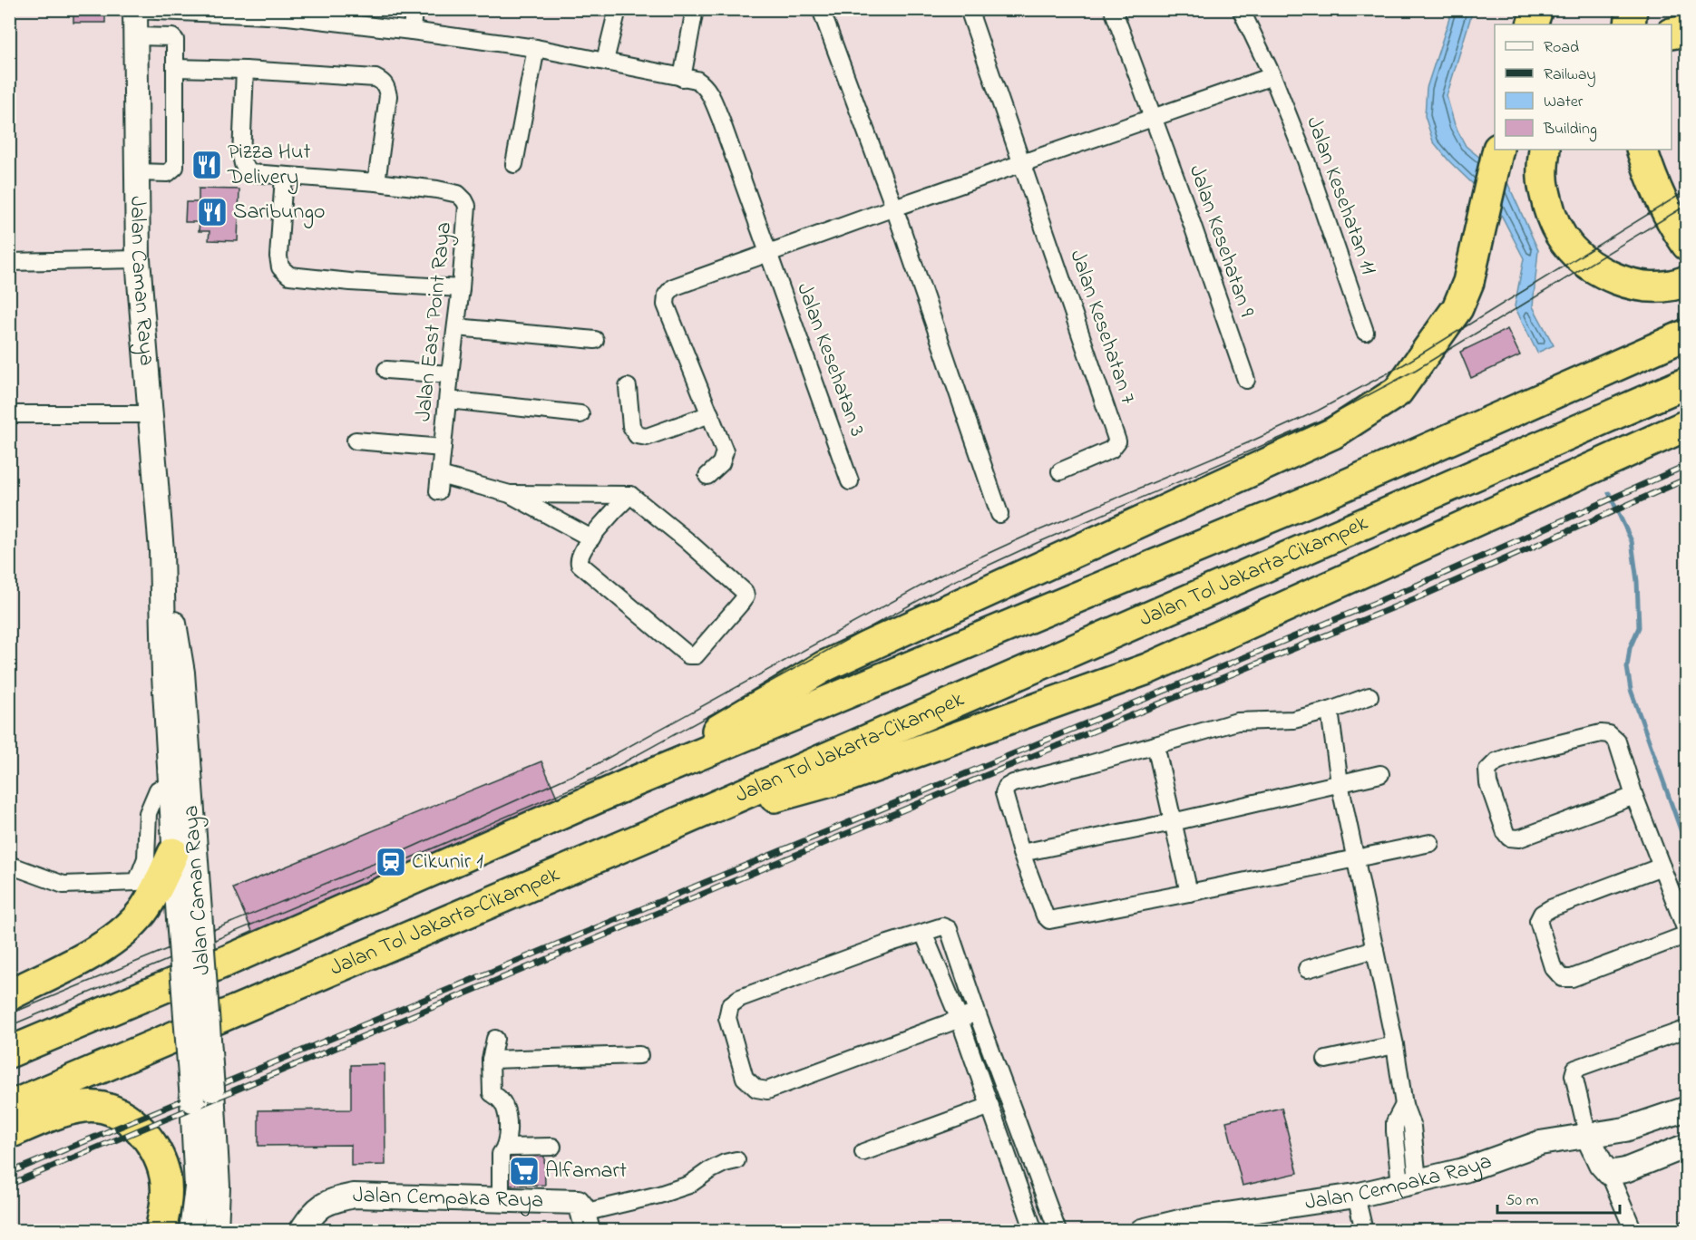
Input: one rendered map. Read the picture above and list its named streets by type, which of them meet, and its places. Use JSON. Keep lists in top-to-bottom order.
{
  "streets": {
    "highway": ["Jalan Tol Jakarta–Cikampek"],
    "main road": ["Jalan Caman Raya", "Jalan Cempaka Raya"],
    "street": [
      "Jalan Kesehatan 11",
      "Jalan Kesehatan 9",
      "Jalan East Point Raya",
      "Jalan Kesehatan 7",
      "Jalan Kesehatan 3"
    ]
  },
  "crossings": [
    ["Jalan Caman Raya", "Jalan Kesehatan 3"]
  ],
  "places": {
    "restaurant": ["Pizza Hut Delivery", "Saribungo"],
    "station": ["Cikunir 1"],
    "supermarket": ["Alfamart"]
  },
  "legend": [
    "Road",
    "Railway",
    "Water",
    "Building"
  ],
  "scale_bar": "50 m"
}
